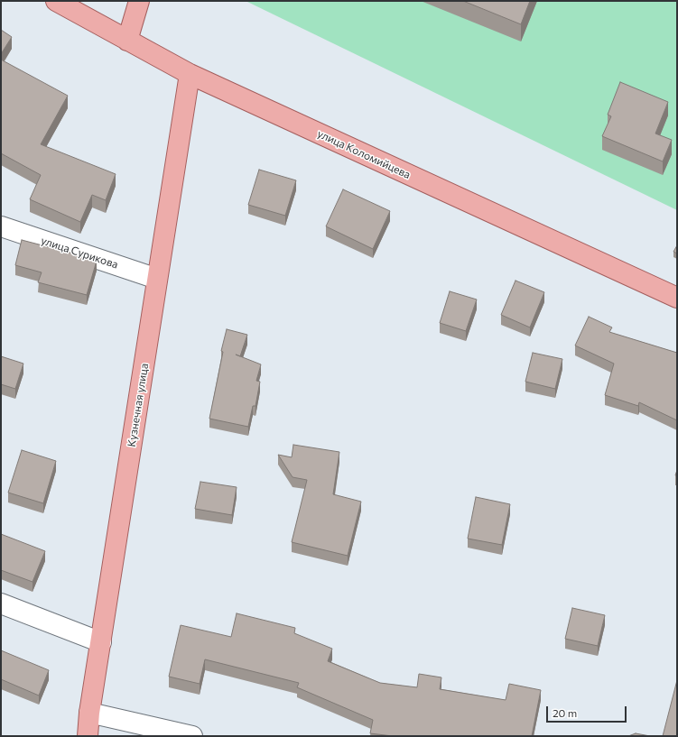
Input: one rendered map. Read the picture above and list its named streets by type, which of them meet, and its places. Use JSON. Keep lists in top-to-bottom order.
{
  "streets": {
    "main road": ["улица Коломийцева", "Кузнечная улица"],
    "street": ["улица Сурикова"]
  },
  "crossings": [
    ["улица Коломийцева", "Кузнечная улица"],
    ["улица Сурикова", "Кузнечная улица"]
  ],
  "scale_bar": "20 m"
}
